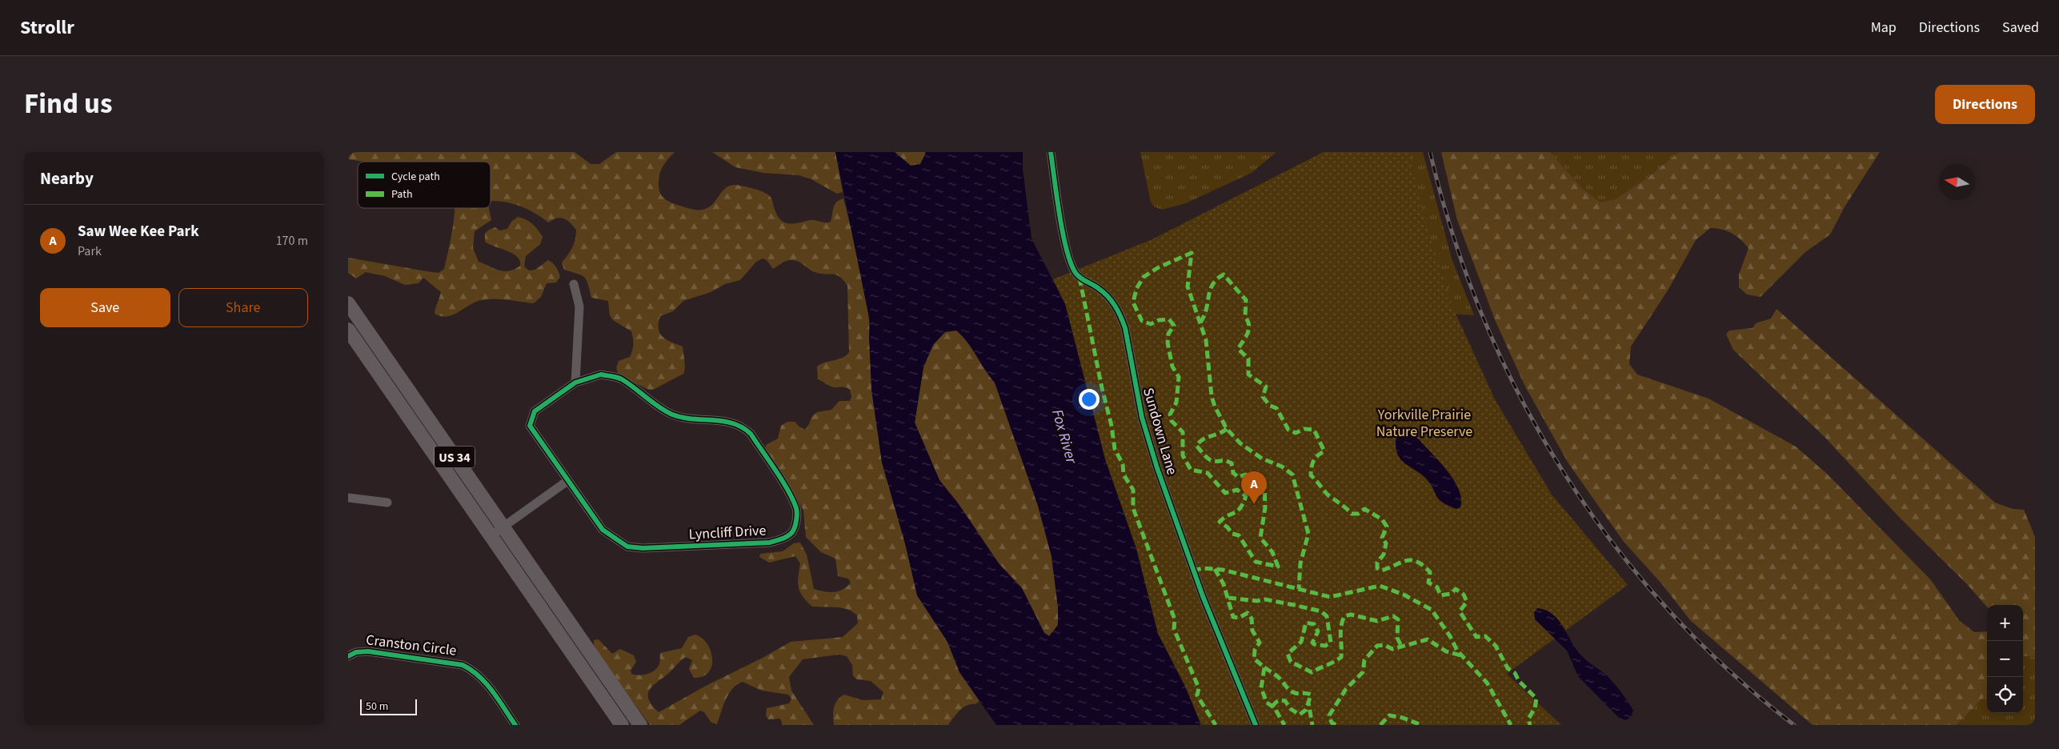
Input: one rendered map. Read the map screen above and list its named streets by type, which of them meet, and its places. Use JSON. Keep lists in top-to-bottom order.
{
  "streets": {
    "main road": ["US 34"],
    "street": ["Sundown Lane", "Lyncliff Drive", "Cranston Circle"]
  },
  "water": ["Fox River"],
  "parks": ["Yorkville Prairie Nature Preserve"],
  "legend": ["Cycle path", "Path"],
  "scale_bar": "50 m",
  "north": "left",
  "page": {
    "header": "Strollr",
    "nav": ["Map", "Directions", "Saved"],
    "title": "Find us",
    "buttons": [
      "Directions",
      ["Save", "Share"]
    ],
    "heading": "Nearby",
    "list": [
      {
        "mark": "A",
        "name": "Saw Wee Kee Park",
        "note": "Park",
        "value": "170 m"
      }
    ],
    "pins": "A",
    "map_buttons": ["+", "−"],
    "scale": "50 m"
  }
}
